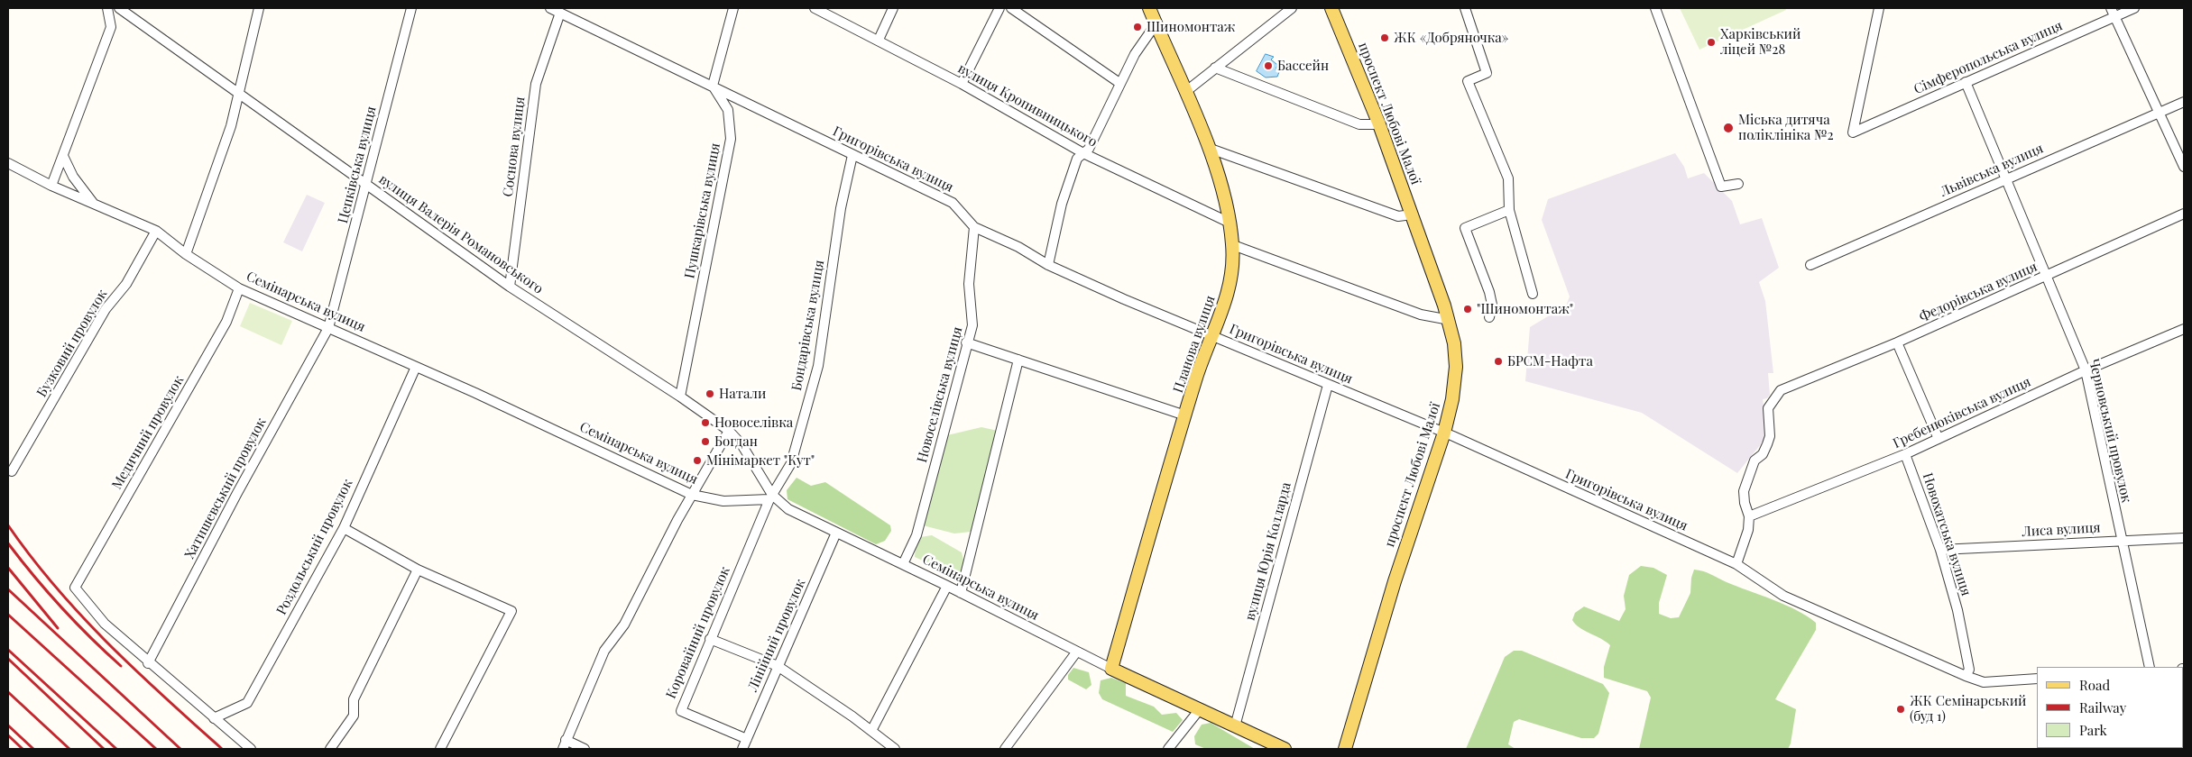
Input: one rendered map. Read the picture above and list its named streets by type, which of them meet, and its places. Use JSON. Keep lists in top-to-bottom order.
{
  "streets": {
    "main road": ["проспект Любові Малої", "Семінарська вулиця", "Планова вулиця"],
    "street": [
      "Сімферопольська вулиця",
      "вулиця Кропивницького",
      "Соснова вулиця",
      "Григорівська вулиця",
      "Цепківська вулиця",
      "Львівська вулиця",
      "Пушкарівська вулиця",
      "вулиця Валерія Романовського",
      "Федорівська вулиця",
      "Бондарівська вулиця",
      "Бузковий провулок",
      "Новоселівська вулиця",
      "Гребенюківська вулиця",
      "Черновський провулок",
      "Медичний провулок",
      "Хатишевський провулок",
      "Лиса вулиця",
      "Новохатська вулиця",
      "Роздольський провулок",
      "вулиця Юрія Колларда",
      "Коровайний провулок",
      "Лінійний провулок"
    ]
  },
  "crossings": [
    ["Сімферопольська вулиця", "Черновський провулок"],
    ["вулиця Кропивницького", "Планова вулиця"],
    ["проспект Любові Малої", "Григорівська вулиця"],
    ["Соснова вулиця", "Григорівська вулиця"],
    ["Соснова вулиця", "вулиця Валерія Романовського"],
    ["Григорівська вулиця", "Пушкарівська вулиця"],
    ["Григорівська вулиця", "Бондарівська вулиця"],
    ["Григорівська вулиця", "Планова вулиця"],
    ["Григорівська вулиця", "Новоселівська вулиця"],
    ["Григорівська вулиця", "Новохатська вулиця"],
    ["Григорівська вулиця", "вулиця Юрія Колларда"],
    ["Цепківська вулиця", "вулиця Валерія Романовського"],
    ["Цепківська вулиця", "Семінарська вулиця"],
    ["Цепківська вулиця", "Хатишевський провулок"],
    ["Львівська вулиця", "Черновський провулок"],
    ["Пушкарівська вулиця", "вулиця Валерія Романовського"],
    ["вулиця Валерія Романовського", "Семінарська вулиця"],
    ["вулиця Валерія Романовського", "Бондарівська вулиця"],
    ["вулиця Валерія Романовського", "Коровайний провулок"],
    ["Федорівська вулиця", "Гребенюківська вулиця"],
    ["Федорівська вулиця", "Черновський провулок"],
    ["Семінарська вулиця", "Бондарівська вулиця"],
    ["Семінарська вулиця", "Бузковий провулок"],
    ["Семінарська вулиця", "Планова вулиця"],
    ["Семінарська вулиця", "Новоселівська вулиця"],
    ["Семінарська вулиця", "Медичний провулок"],
    ["Семінарська вулиця", "Хатишевський провулок"],
    ["Семінарська вулиця", "Роздольський провулок"],
    ["Семінарська вулиця", "вулиця Юрія Колларда"],
    ["Семінарська вулиця", "Коровайний провулок"],
    ["Семінарська вулиця", "Лінійний провулок"],
    ["Бондарівська вулиця", "Коровайний провулок"],
    ["Гребенюківська вулиця", "Черновський провулок"],
    ["Гребенюківська вулиця", "Новохатська вулиця"],
    ["Черновський провулок", "Лиса вулиця"],
    ["Медичний провулок", "Хатишевський провулок"],
    ["Лиса вулиця", "Новохатська вулиця"],
    ["Коровайний провулок", "Лінійний провулок"]
  ],
  "places": [
    "Шиномонтаж",
    "ЖК «Добряночка»",
    "Харківський ліцей №28",
    "Бассейн",
    "Міська дитяча поліклініка №2",
    "\"Шиномонтаж\"",
    "БРСМ-Нафта",
    "Натали",
    "Новоселівка",
    "Богдан",
    "Мінімаркет \"Кут\"",
    "ЖК Семінарський (буд 1)"
  ],
  "legend": ["Road", "Railway", "Park"]
}
